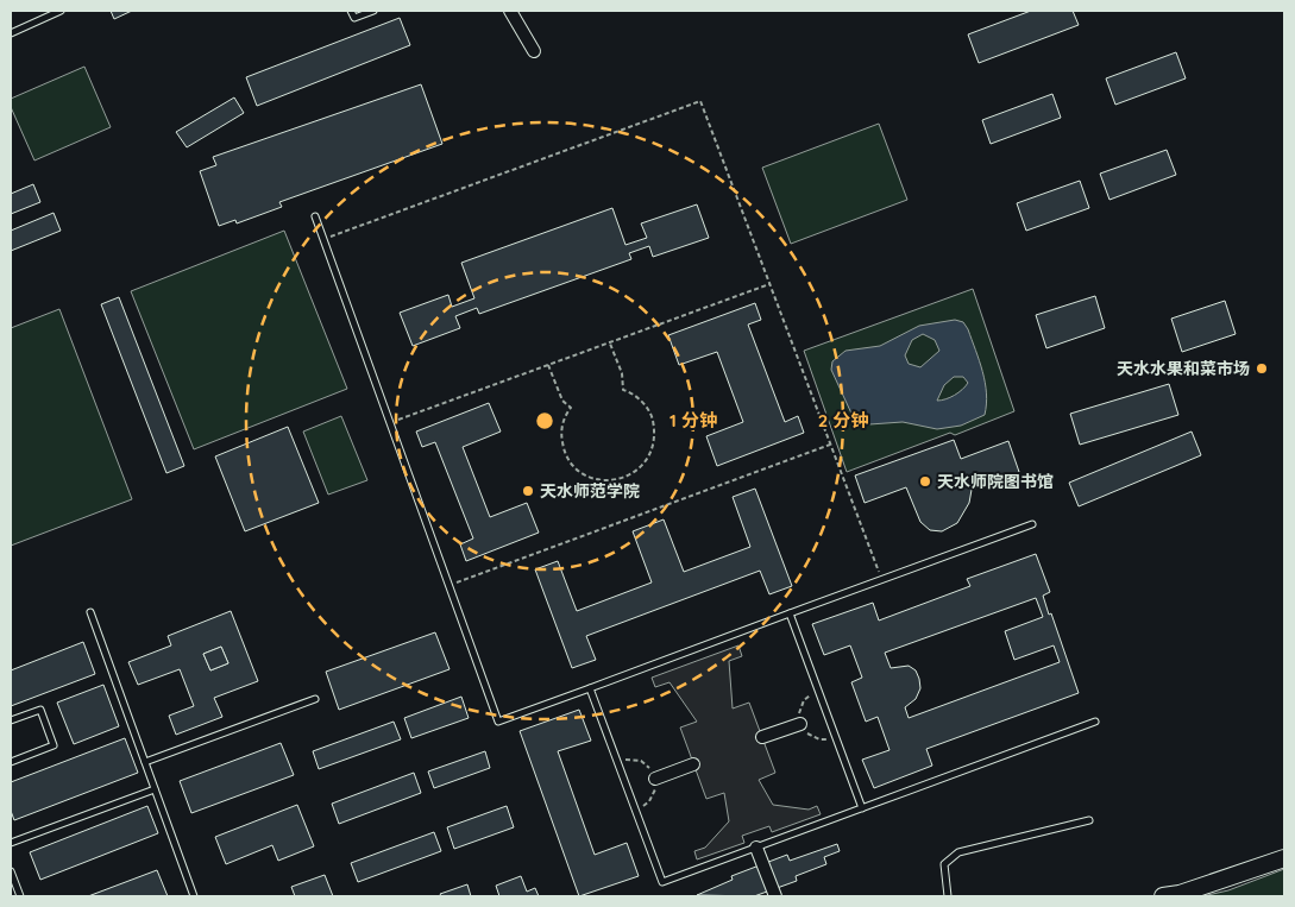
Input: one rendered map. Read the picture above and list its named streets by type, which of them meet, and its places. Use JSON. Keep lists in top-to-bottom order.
{
  "places": ["天水水果和菜市场", "天水师院图书馆", "天水师范学院"],
  "rings": ["1 分钟", "2 分钟"]
}
